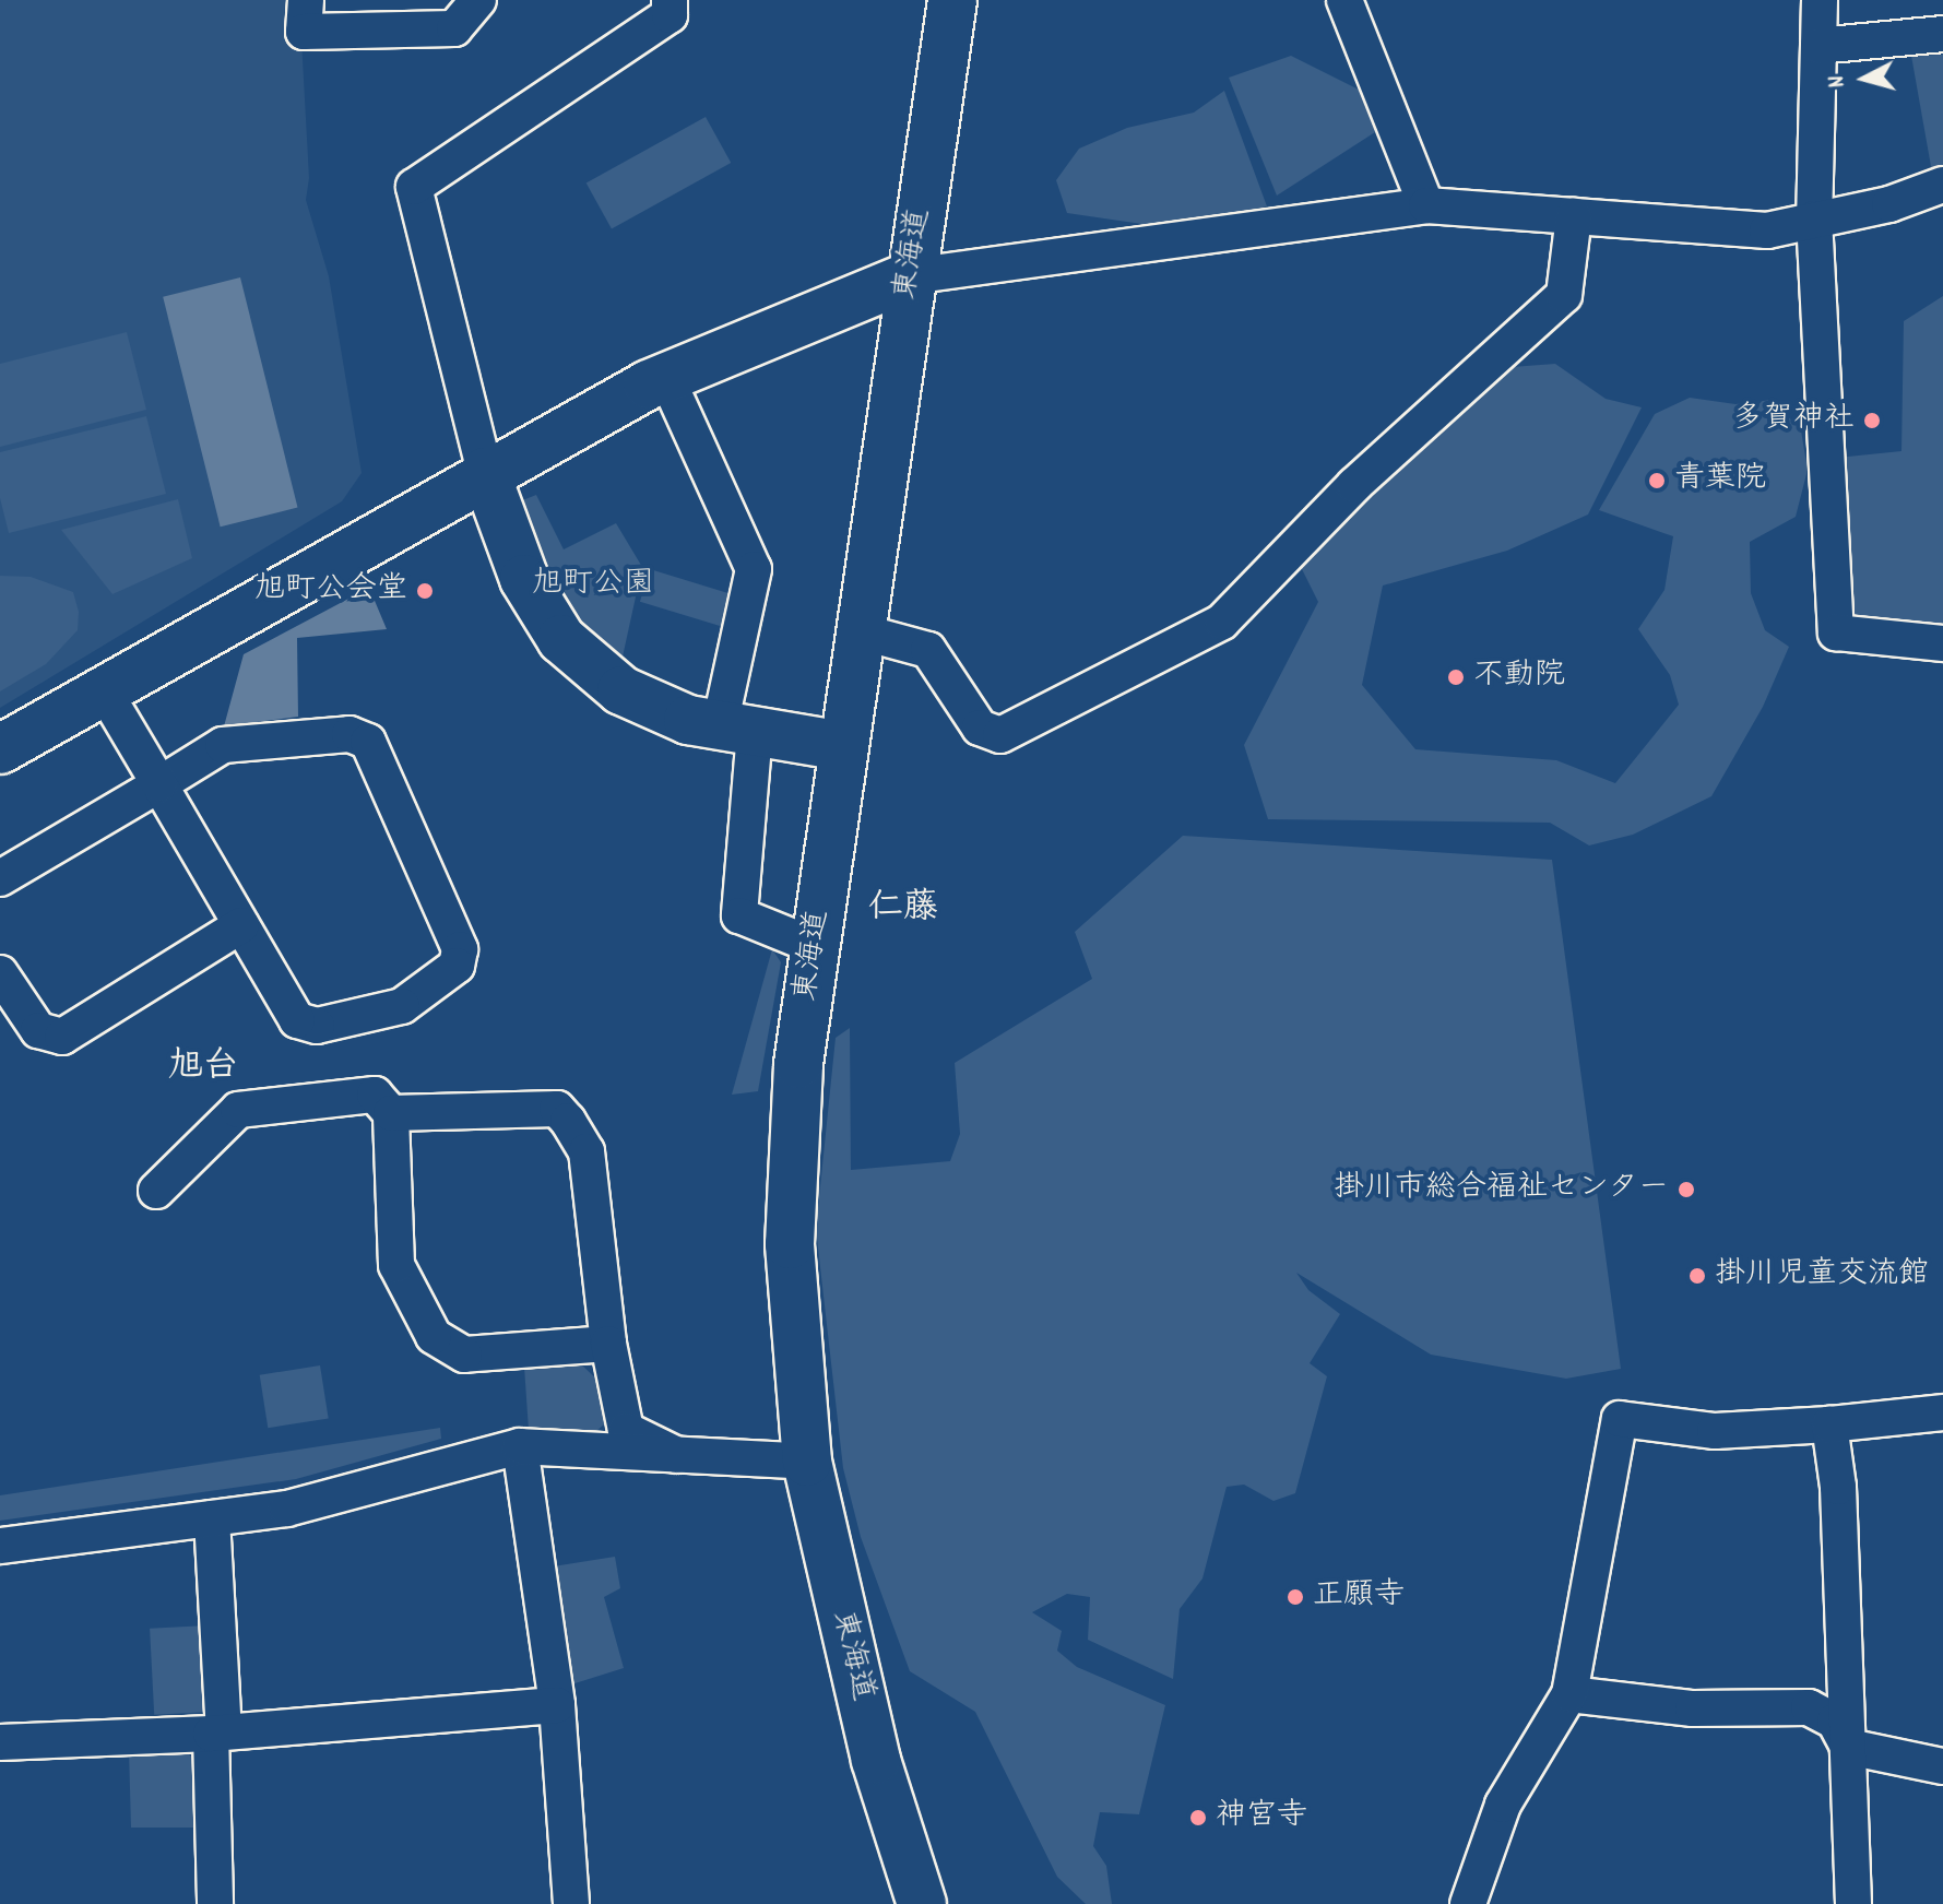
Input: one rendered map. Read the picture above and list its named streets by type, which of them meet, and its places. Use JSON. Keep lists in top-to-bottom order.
{
  "streets": {
    "main road": ["東海道"]
  },
  "districts": ["仁藤", "旭台"],
  "parks": ["旭町公園"],
  "places": [
    "多賀神社",
    "青葉院",
    "旭町公会堂",
    "不動院",
    "掛川市総合福祉センター",
    "掛川児童交流館",
    "正願寺",
    "神宮寺"
  ],
  "north": "left"
}
